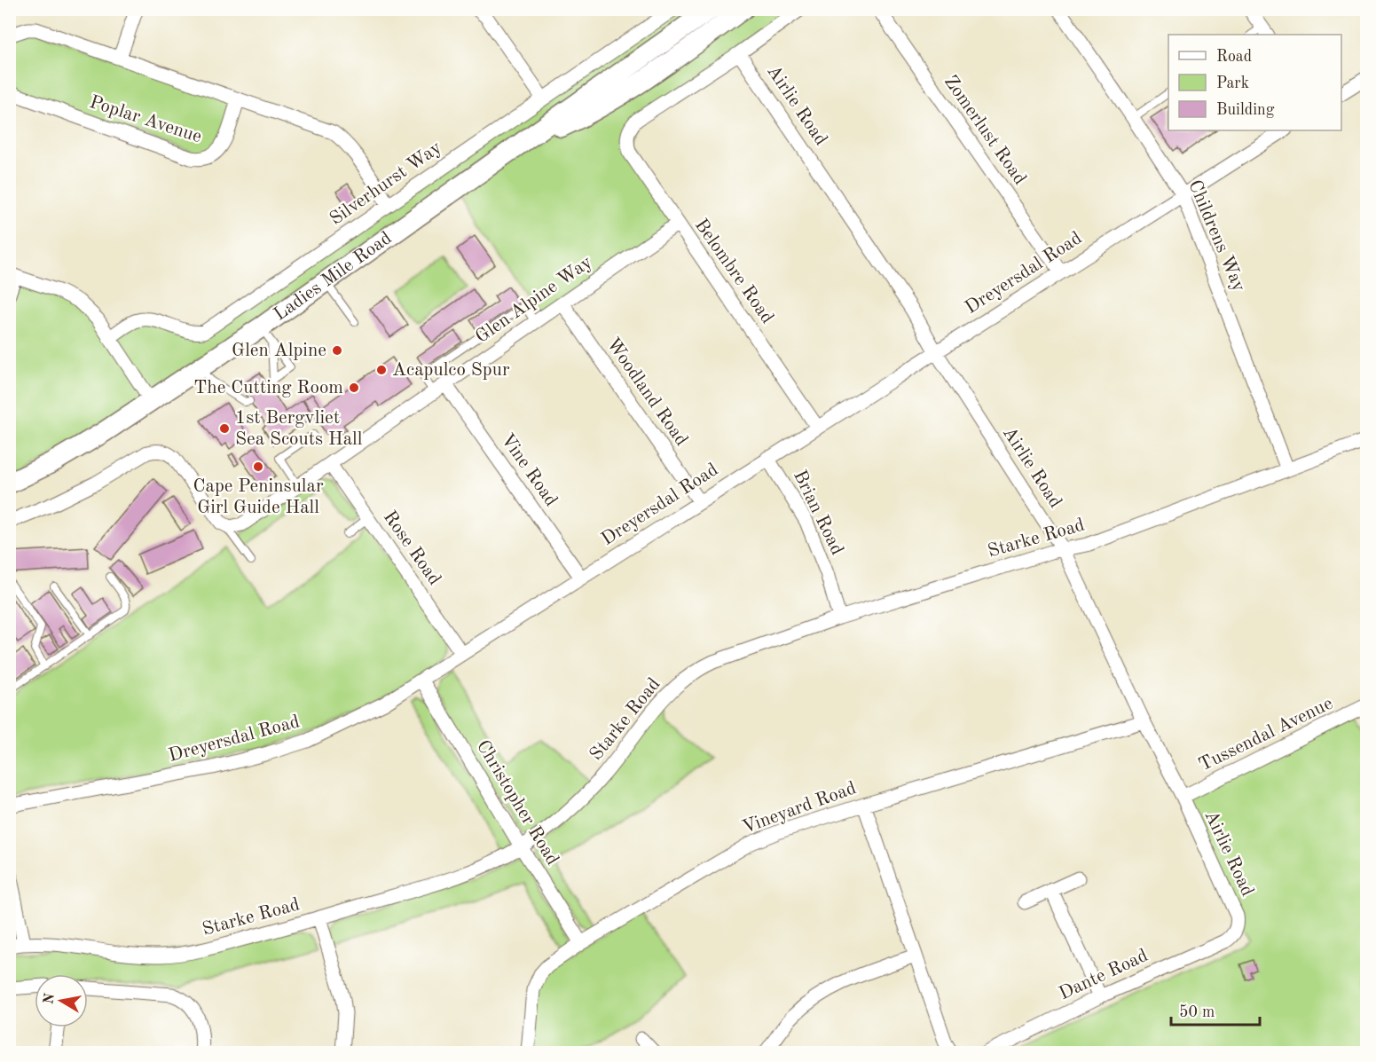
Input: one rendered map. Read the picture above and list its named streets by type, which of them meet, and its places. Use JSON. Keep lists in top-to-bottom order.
{
  "streets": {
    "main road": ["Ladies Mile Road"],
    "street": [
      "Airlie Road",
      "Poplar Avenue",
      "Zomerlust Road",
      "Silverhurst Way",
      "Childrens Way",
      "Belombre Road",
      "Dreyersdal Road",
      "Glen Alpine Way",
      "Woodland Road",
      "Vine Road",
      "Brian Road",
      "Starke Road",
      "Rose Road",
      "Tussendal Avenue",
      "Christopher Road",
      "Vineyard Road",
      "Dante Road"
    ]
  },
  "crossings": [
    ["Airlie Road", "Belombre Road"],
    ["Airlie Road", "Dreyersdal Road"],
    ["Airlie Road", "Starke Road"],
    ["Airlie Road", "Tussendal Avenue"],
    ["Airlie Road", "Vineyard Road"],
    ["Airlie Road", "Dante Road"],
    ["Zomerlust Road", "Dreyersdal Road"],
    ["Childrens Way", "Dreyersdal Road"],
    ["Childrens Way", "Starke Road"],
    ["Belombre Road", "Dreyersdal Road"],
    ["Belombre Road", "Glen Alpine Way"],
    ["Dreyersdal Road", "Woodland Road"],
    ["Dreyersdal Road", "Vine Road"],
    ["Dreyersdal Road", "Brian Road"],
    ["Dreyersdal Road", "Rose Road"],
    ["Dreyersdal Road", "Christopher Road"],
    ["Glen Alpine Way", "Woodland Road"],
    ["Glen Alpine Way", "Vine Road"],
    ["Glen Alpine Way", "Rose Road"],
    ["Brian Road", "Starke Road"],
    ["Starke Road", "Christopher Road"],
    ["Christopher Road", "Vineyard Road"]
  ],
  "places": [
    "Glen Alpine",
    "Acapulco Spur",
    "The Cutting Room",
    "1st Bergvliet Sea Scouts Hall",
    "Cape Peninsular Girl Guide Hall"
  ],
  "legend": ["Road", "Park", "Building"],
  "scale_bar": "50 m",
  "north": "left"
}
